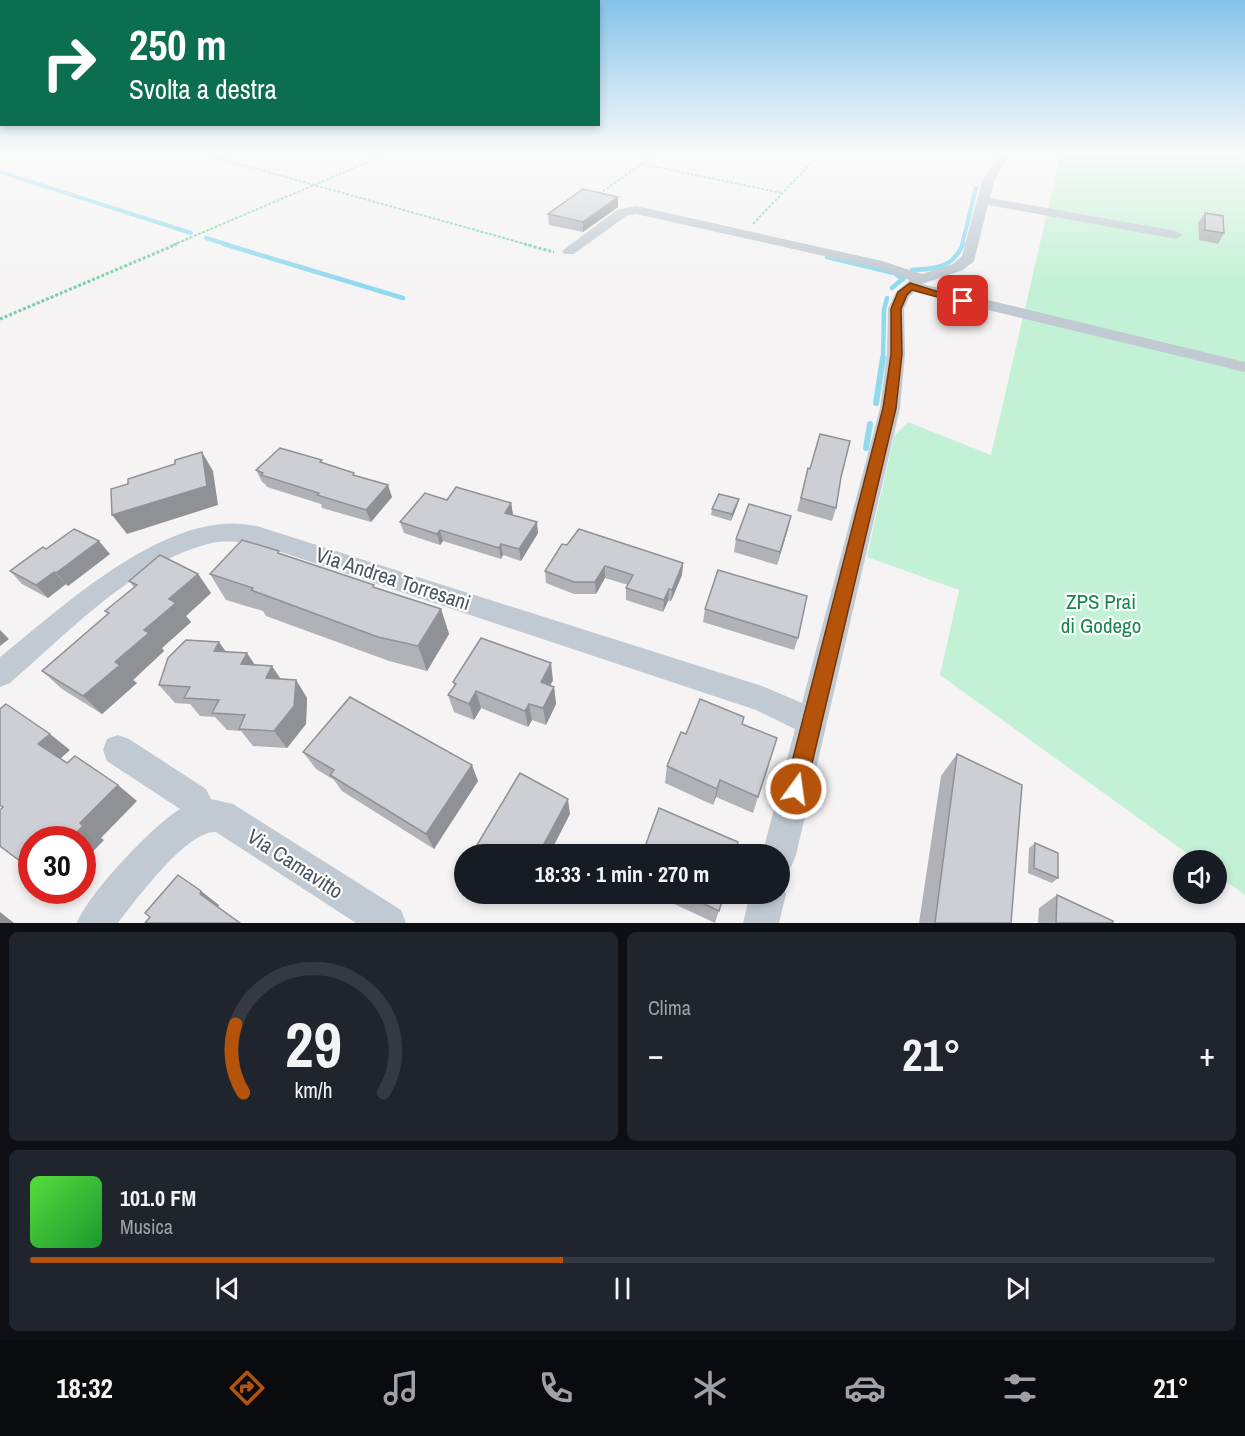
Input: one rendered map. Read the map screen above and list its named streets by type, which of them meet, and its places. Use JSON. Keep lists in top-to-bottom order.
{
  "streets": {
    "street": ["Via Andrea Torresani", "Via Camavitto"]
  },
  "parks": ["ZPS Prai di Godego"],
  "page": {
    "turn": ["250 m", "Svolta a destra"],
    "limit": "30",
    "trip": "18:33 · 1 min · 270 m",
    "tile": "Clima",
    "heat": ["−", "21°", "+"],
    "song": ["101.0 FM", "Musica"],
    "tabs": ["18:32", "21°"],
    "gauge": ["29", "km/h"]
  }
}
